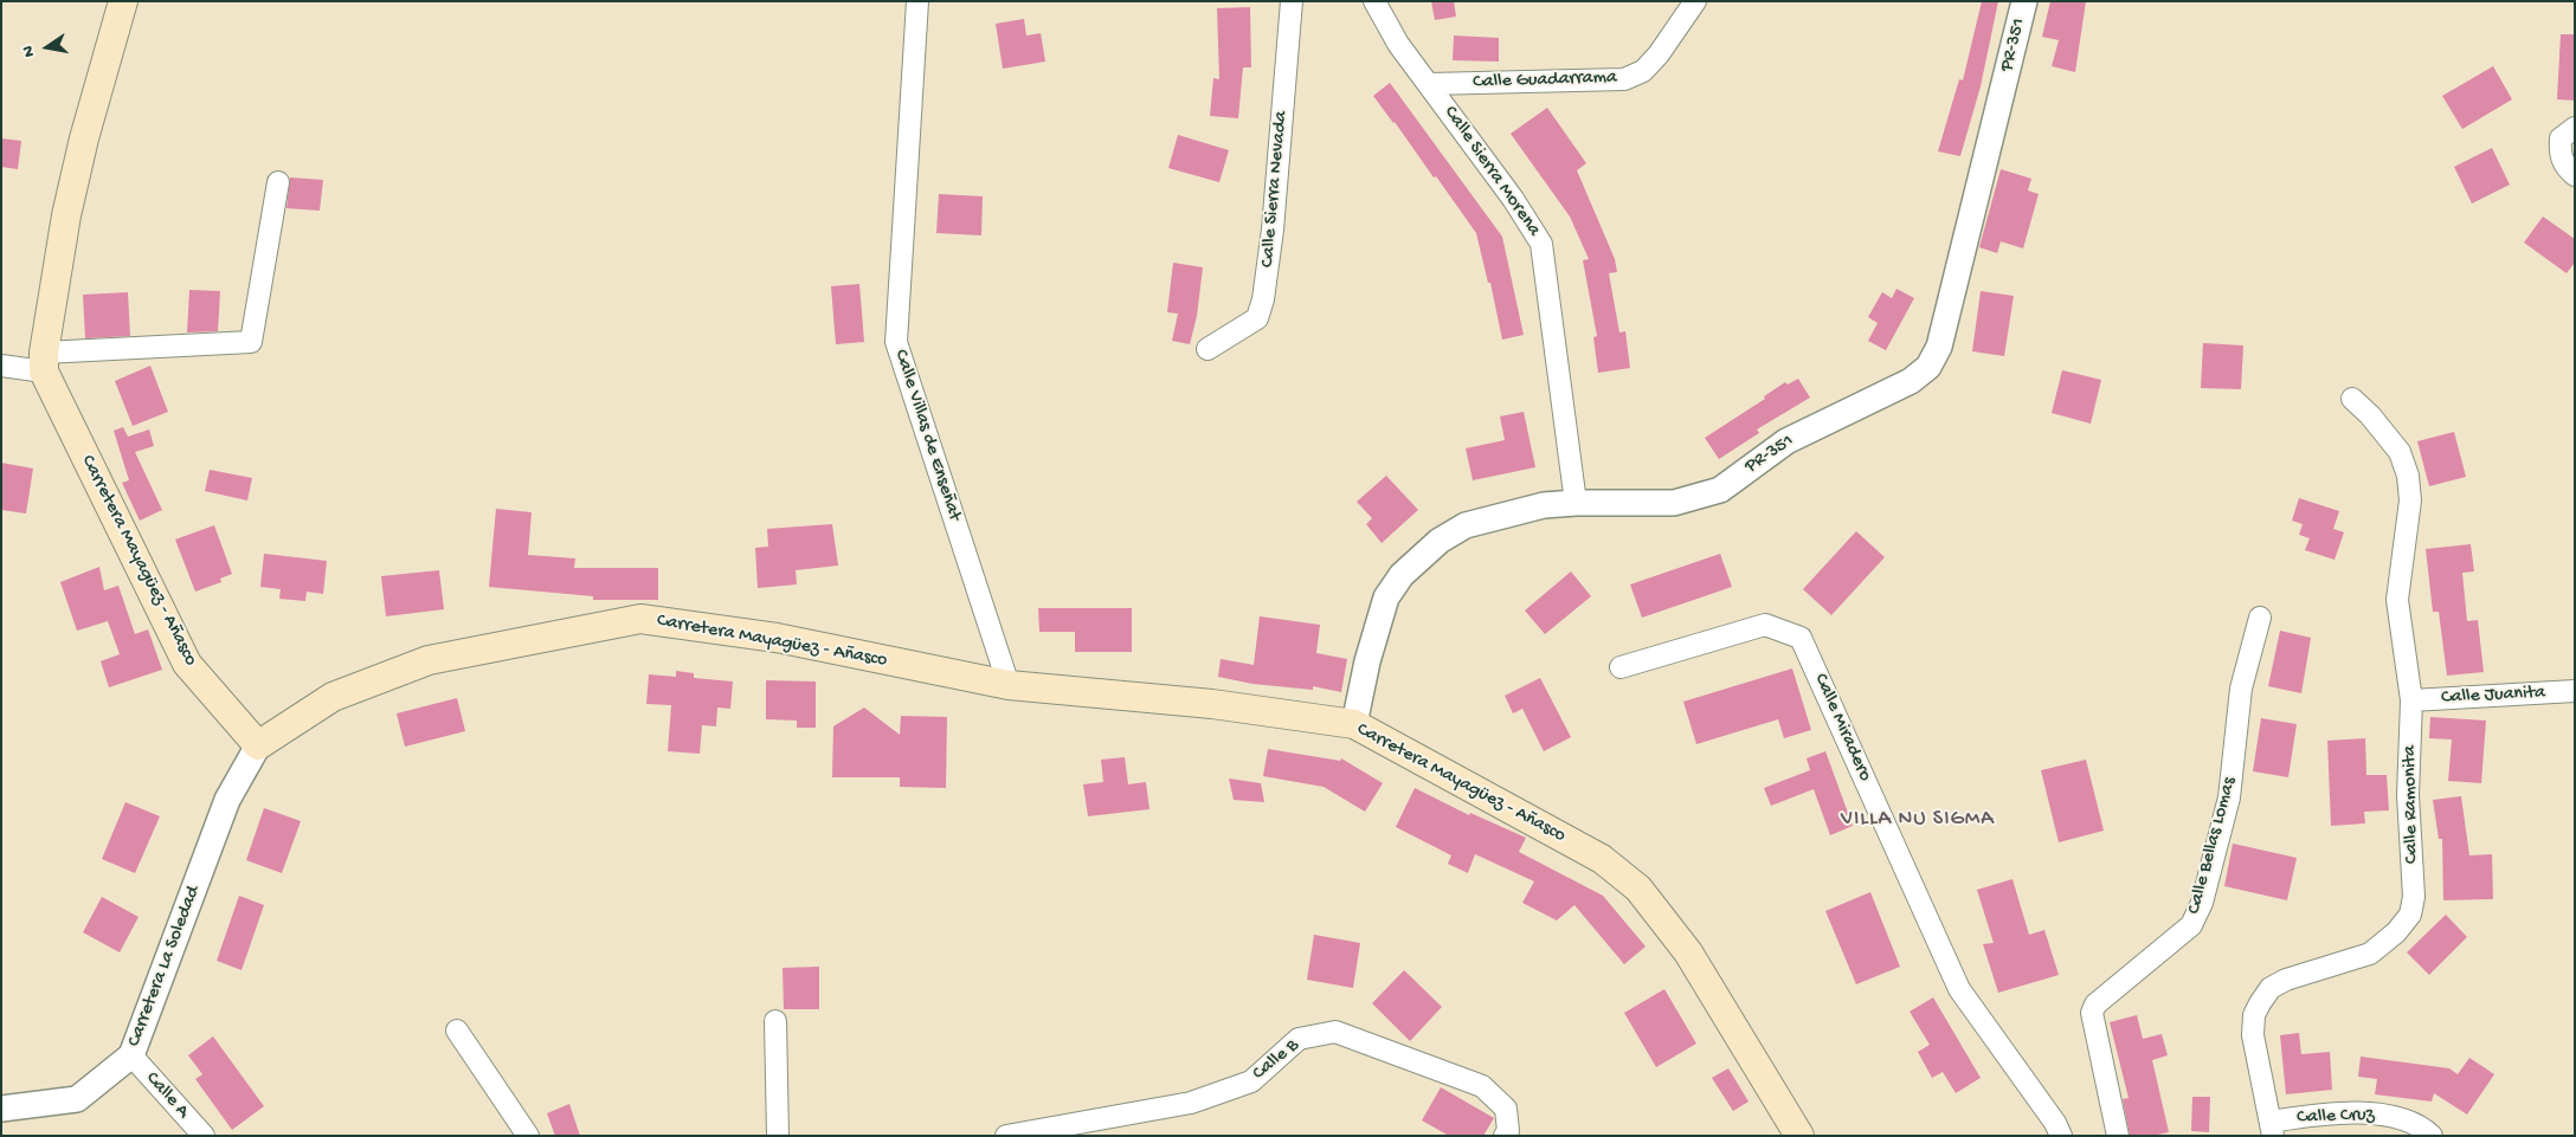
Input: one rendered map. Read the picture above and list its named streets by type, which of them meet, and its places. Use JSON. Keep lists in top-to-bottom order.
{
  "streets": {
    "main road": ["Carretera Mayagüez - Añasco"],
    "street": [
      "PR-351",
      "Calle Guadarrama",
      "Calle Sierra Morena",
      "Calle Sierra Nevada",
      "Calle Villas de Enseñat",
      "Calle Juanita",
      "Calle Miradero",
      "Calle Ramonita",
      "Calle Bellas Lomas",
      "Carretera La Soledad",
      "Calle B",
      "Calle A",
      "Calle Cruz"
    ]
  },
  "crossings": [
    ["PR-351", "Calle Sierra Morena"],
    ["PR-351", "Carretera Mayagüez - Añasco"],
    ["Calle Guadarrama", "Calle Sierra Morena"],
    ["Calle Villas de Enseñat", "Carretera Mayagüez - Añasco"],
    ["Carretera Mayagüez - Añasco", "Carretera La Soledad"],
    ["Calle Juanita", "Calle Ramonita"],
    ["Calle Ramonita", "Calle Cruz"],
    ["Carretera La Soledad", "Calle A"]
  ],
  "districts": ["VILLA NU SIGMA"],
  "north": "left"
}
